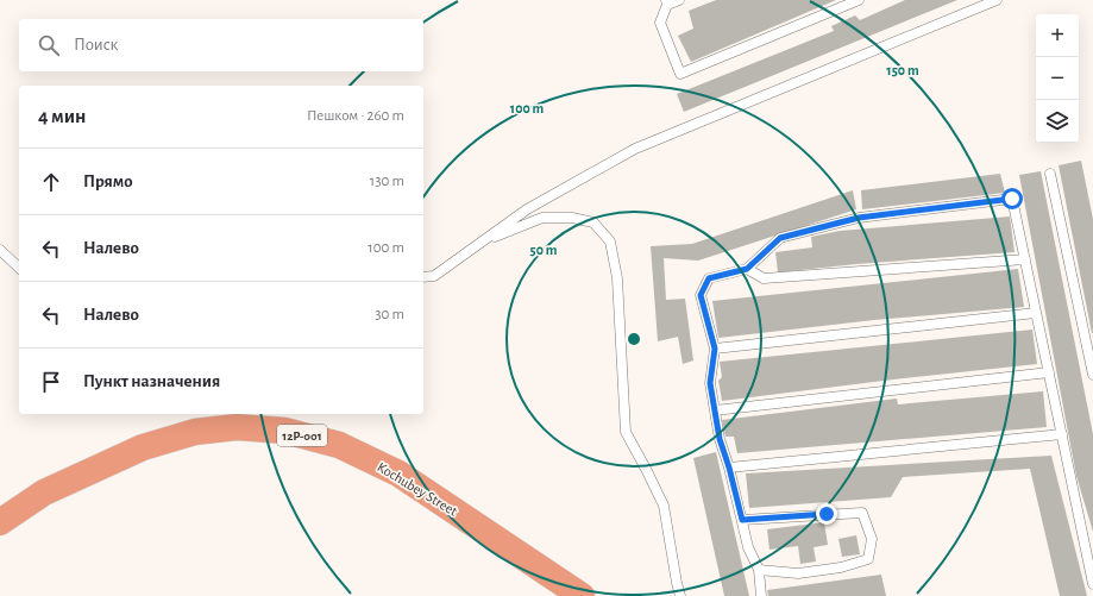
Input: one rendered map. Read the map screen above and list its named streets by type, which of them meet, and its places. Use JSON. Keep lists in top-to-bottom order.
{
  "streets": {
    "main road": ["12Р-001", "Kochubey Street"]
  },
  "page": {
    "map_buttons": ["+", "−"],
    "search": "Поиск",
    "heading": ["4 мин", "Пешком · 260 m"],
    "list": [
      ["Прямо", "130 m"],
      ["Налево", "100 m"],
      ["Налево", "30 m"],
      "Пункт назначения"
    ]
  },
  "rings": ["150 m", "100 m", "50 m"]
}
